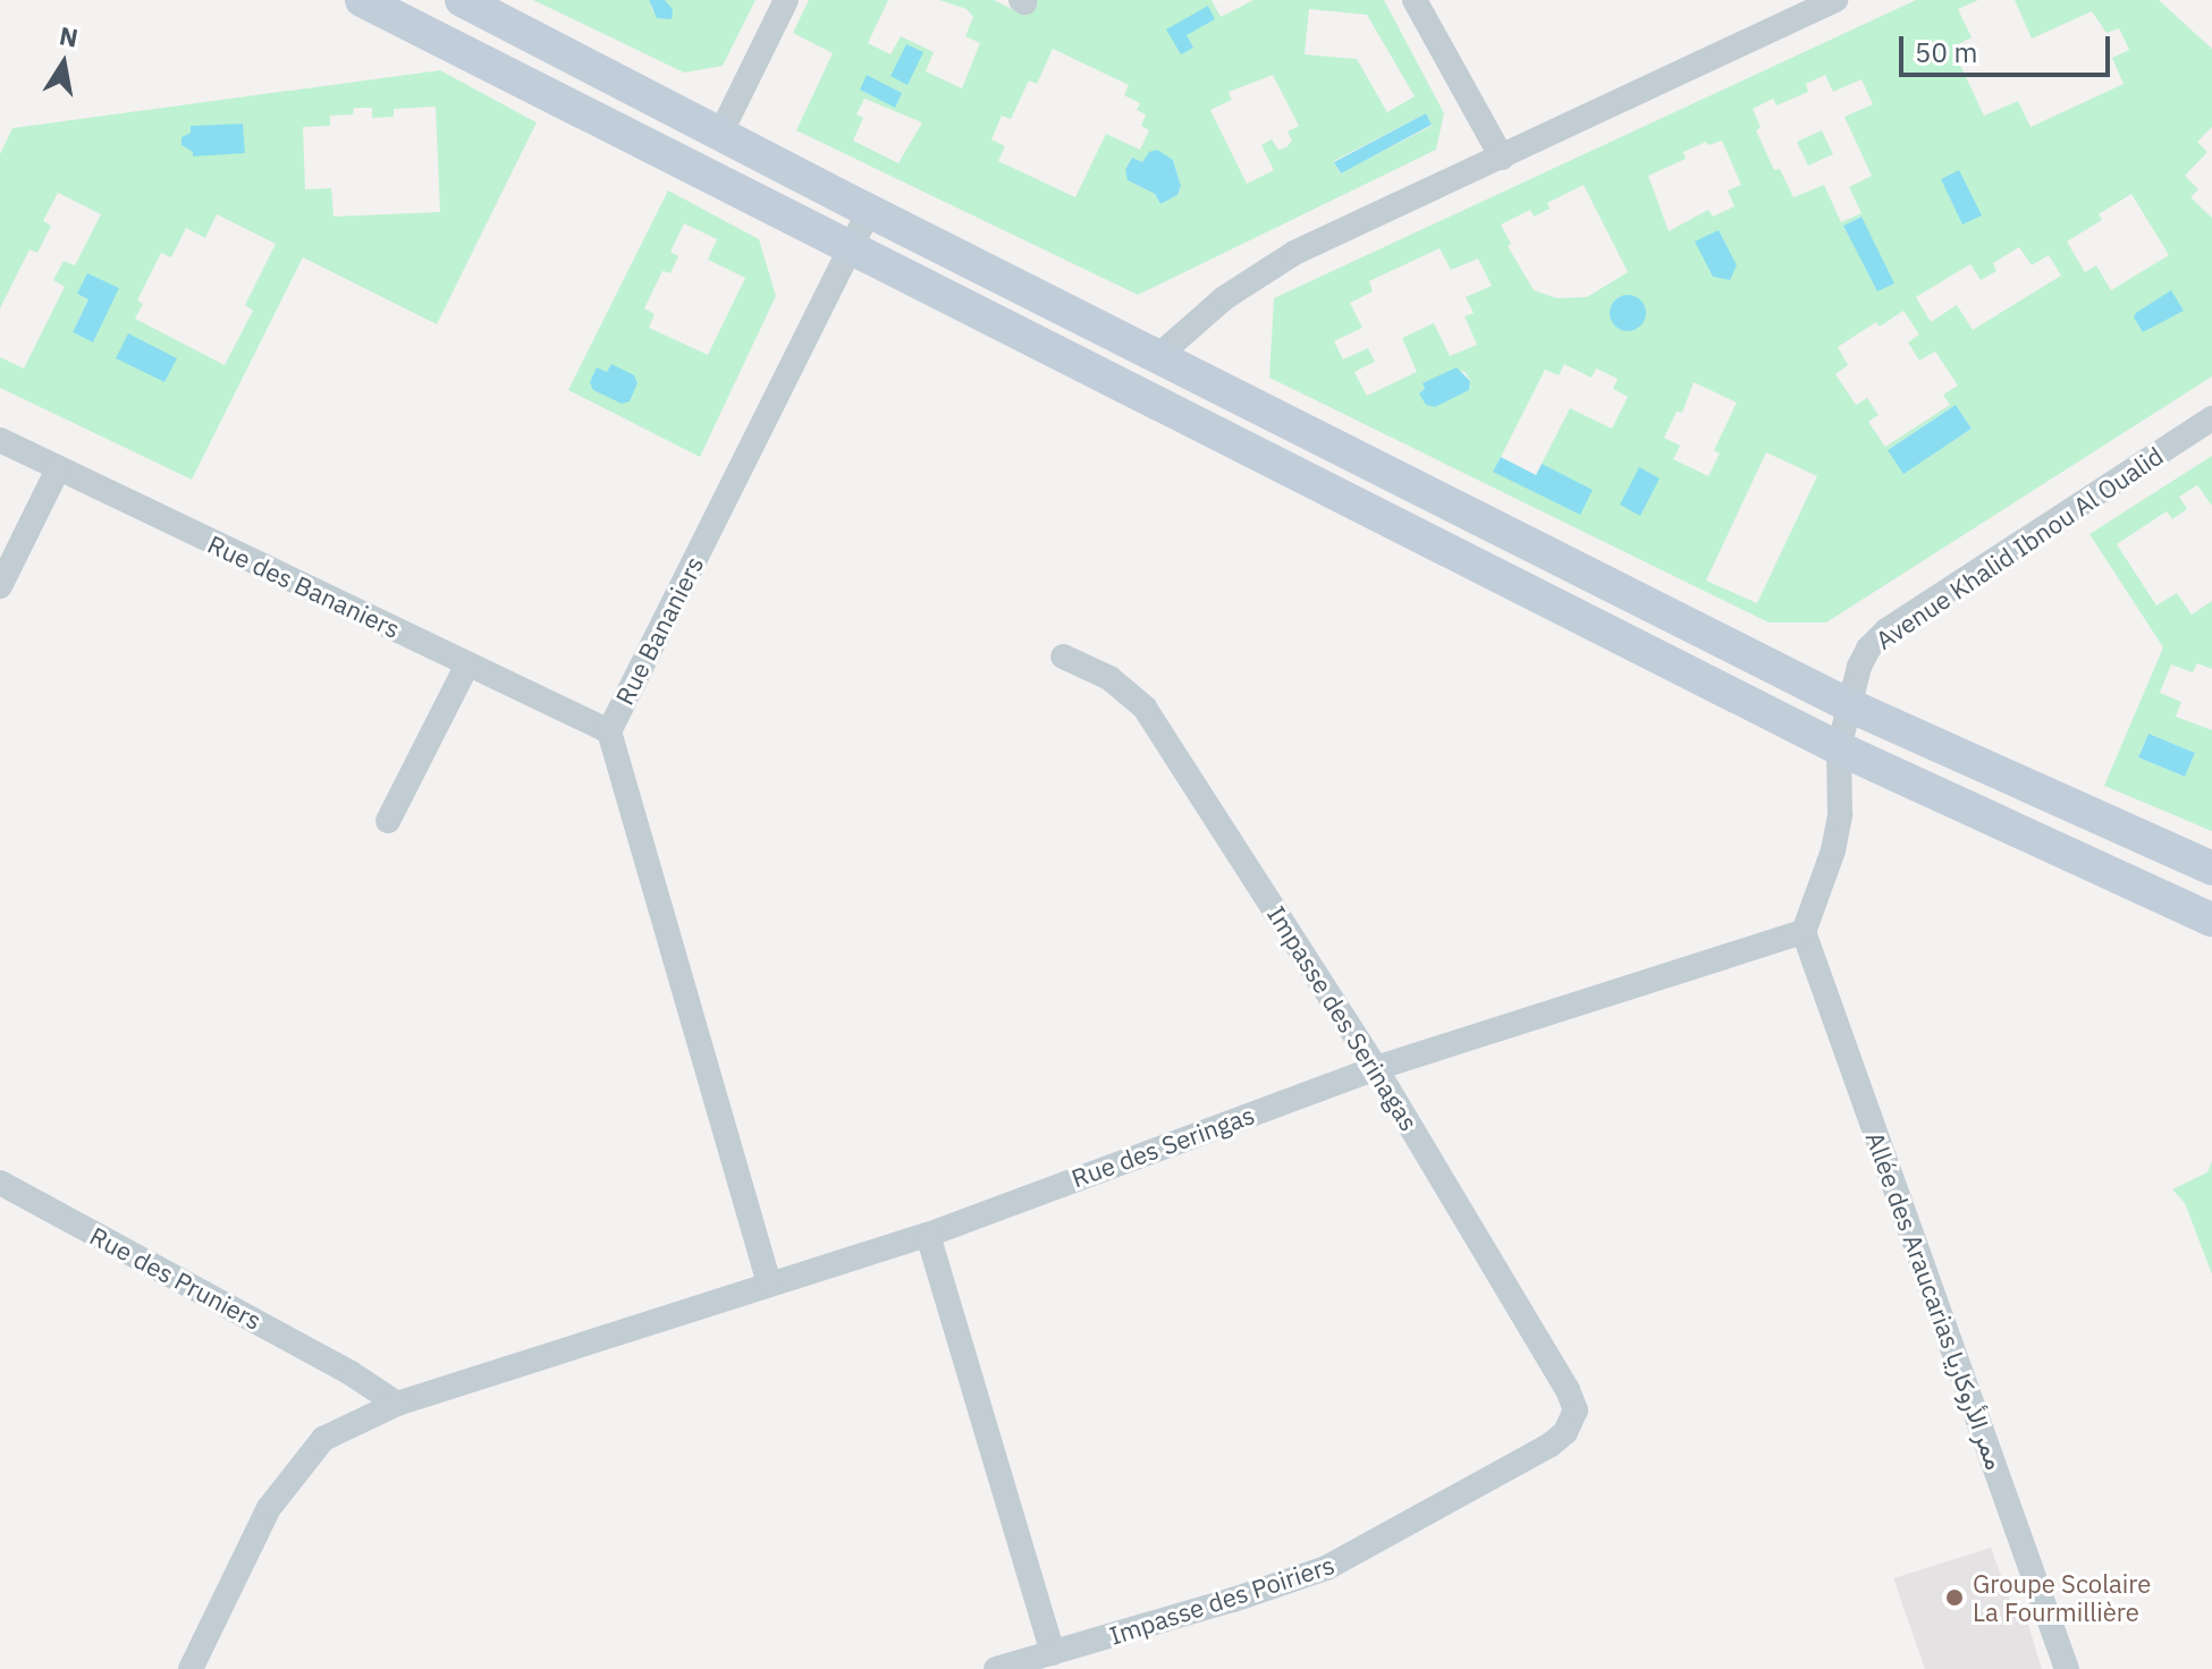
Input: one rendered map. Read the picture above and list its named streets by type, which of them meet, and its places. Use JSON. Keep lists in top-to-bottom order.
{
  "streets": {
    "street": [
      "Avenue Khalid Ibnou Al Oualid",
      "Rue des Bananiers",
      "Rue Bananiers",
      "Impasse des Serinagas",
      "Rue des Seringas",
      "Rue des Pruniers",
      "Allée des Araucarias ممر الأروكاريا",
      "Impasse des Poiriers"
    ]
  },
  "crossings": [
    ["Rue des Bananiers", "Rue Bananiers"],
    ["Rue Bananiers", "Rue des Seringas"],
    ["Impasse des Serinagas", "Rue des Seringas"],
    ["Impasse des Serinagas", "Impasse des Poiriers"],
    ["Rue des Seringas", "Rue des Pruniers"],
    ["Rue des Seringas", "Allée des Araucarias ممر الأروكاريا"]
  ],
  "places": ["Groupe Scolaire La Fourmillière"],
  "scale_bar": "50 m",
  "north": "top"
}
